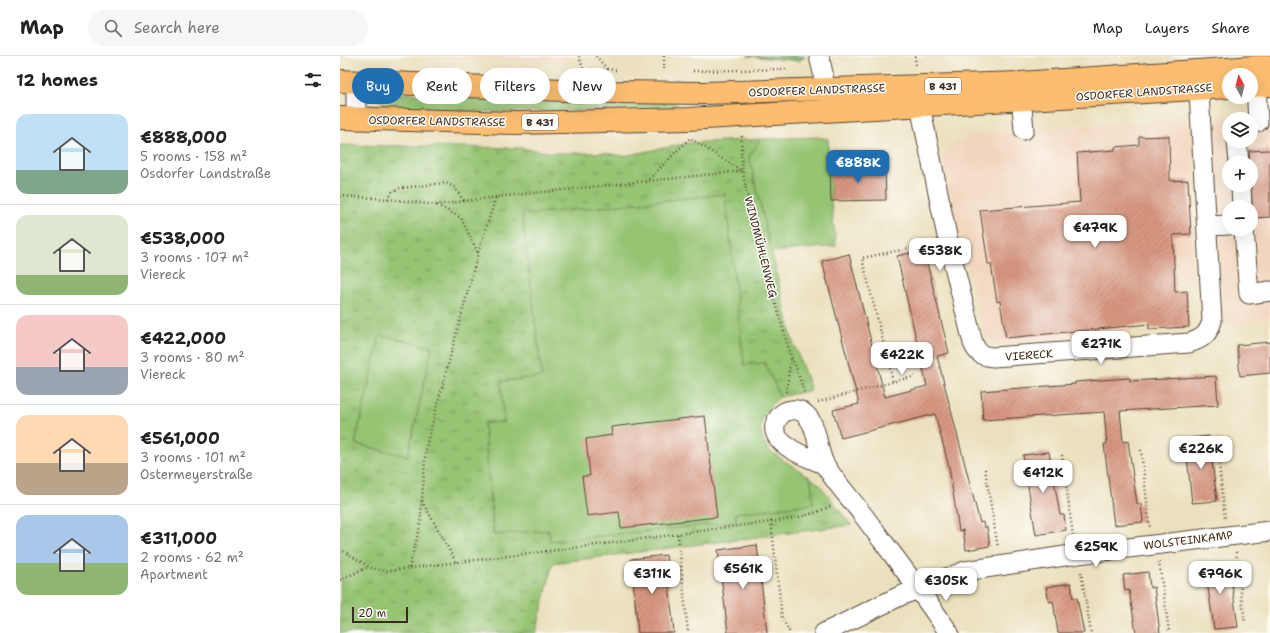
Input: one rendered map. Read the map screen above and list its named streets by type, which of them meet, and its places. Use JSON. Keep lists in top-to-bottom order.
{
  "streets": {
    "main road": ["B 431", "OSDORFER LANDSTRASSE"],
    "street": ["VIERECK", "WOLSTEINKAMP"],
    "path": ["WINDMÜHLENWEG"]
  },
  "crossings": [
    ["OSDORFER LANDSTRASSE", "VIERECK"]
  ],
  "scale_bar": "20 m",
  "north": "top",
  "page": {
    "header": "Map",
    "search": "Search here",
    "nav": ["Map", "Layers", "Share"],
    "heading": "12 homes",
    "map_buttons": ["+", "−"],
    "chip": [
      "Buy",
      "Rent",
      "Filters",
      "New"
    ],
    "list": [
      {
        "name": "€888,000",
        "note": "5 rooms · 158 m² · Osdorfer Landstraße"
      },
      {
        "name": "€538,000",
        "note": "3 rooms · 107 m² · Viereck"
      },
      {
        "name": "€422,000",
        "note": "3 rooms · 80 m² · Viereck"
      },
      {
        "name": "€561,000",
        "note": "3 rooms · 101 m² · Ostermeyerstraße"
      },
      {
        "name": "€311,000",
        "note": "2 rooms · 62 m² · Apartment"
      }
    ],
    "price": [
      "€888K",
      "€479K",
      "€538K",
      "€271K",
      "€422K",
      "€226K",
      "€412K",
      "€259K",
      "€561K",
      "€311K",
      "€796K",
      "€305K"
    ],
    "scale": "20 m"
  }
}
